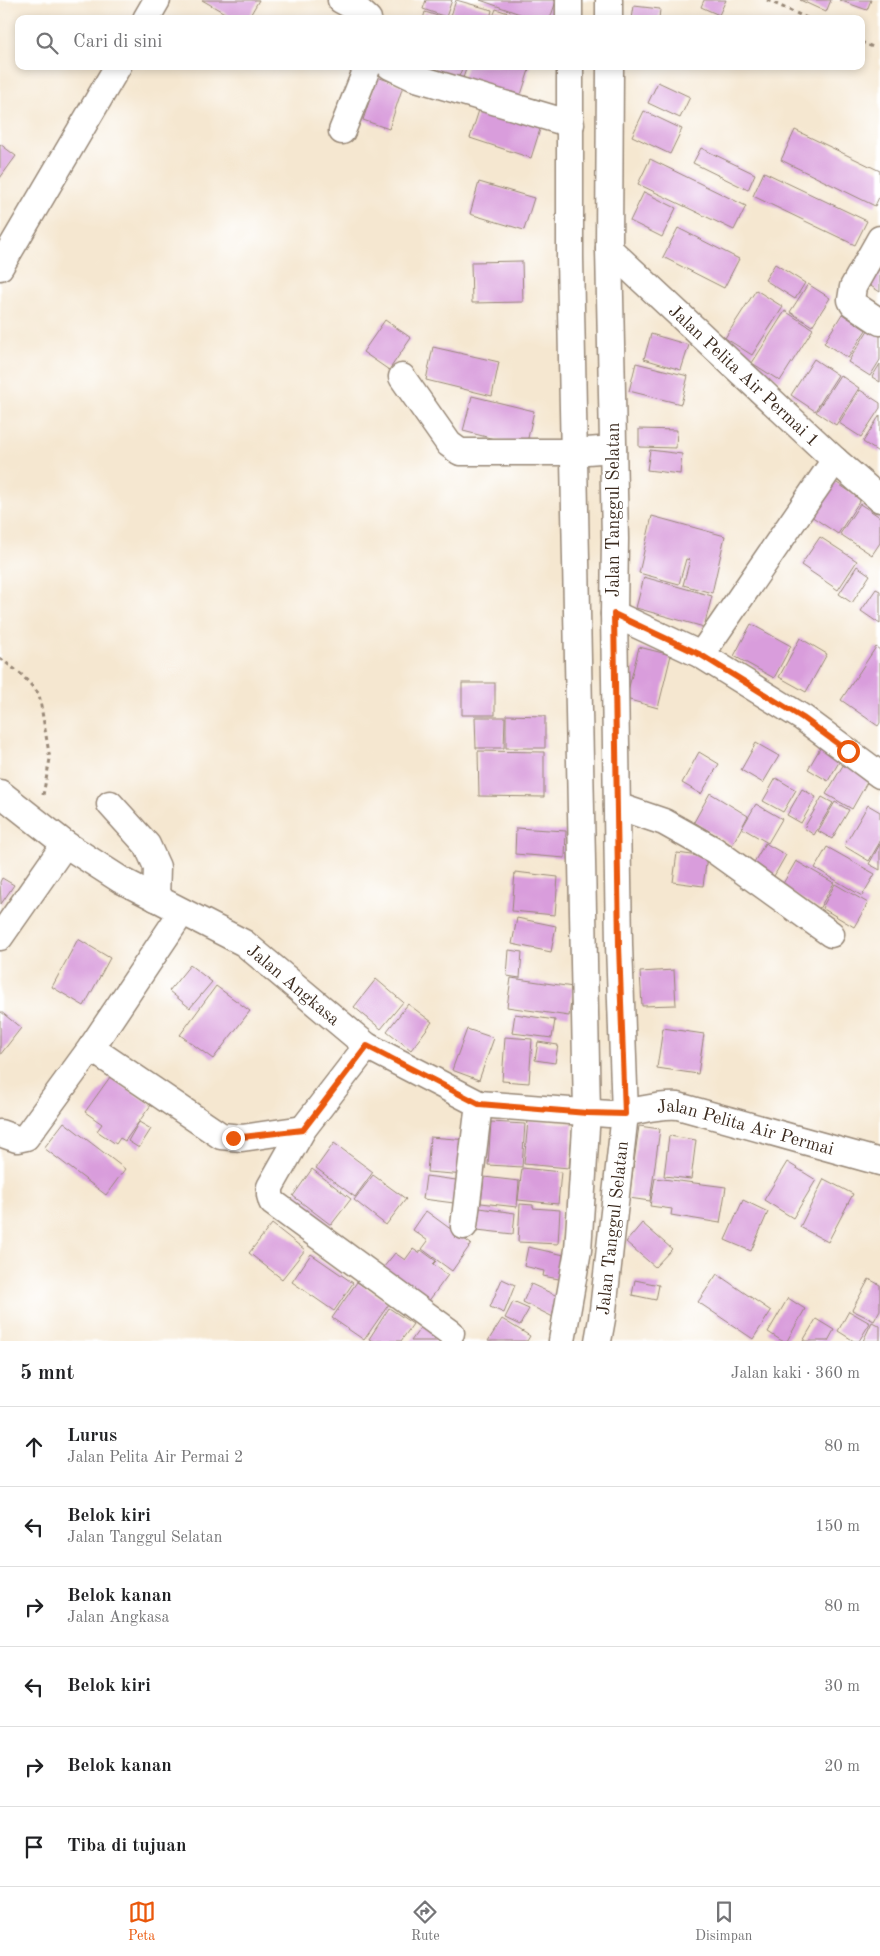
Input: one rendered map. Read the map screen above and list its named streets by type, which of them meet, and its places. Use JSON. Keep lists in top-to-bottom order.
{
  "streets": {
    "street": [
      "Jalan Pelita Air Permai 1",
      "Jalan Tanggul Selatan",
      "Jalan Angkasa",
      "Jalan Pelita Air Permai"
    ]
  },
  "crossings": [
    ["Jalan Pelita Air Permai 1", "Jalan Tanggul Selatan"],
    ["Jalan Tanggul Selatan", "Jalan Angkasa"],
    ["Jalan Tanggul Selatan", "Jalan Pelita Air Permai"],
    ["Jalan Angkasa", "Jalan Pelita Air Permai"]
  ],
  "page": {
    "search": "Cari di sini",
    "heading": ["5 mnt", "Jalan kaki · 360 m"],
    "list": [
      ["Lurus", "Jalan Pelita Air Permai 2", "80 m"],
      ["Belok kiri", "Jalan Tanggul Selatan", "150 m"],
      ["Belok kanan", "Jalan Angkasa", "80 m"],
      ["Belok kiri", "30 m"],
      ["Belok kanan", "20 m"],
      "Tiba di tujuan"
    ],
    "nav": ["Peta", "Rute", "Disimpan"]
  }
}
